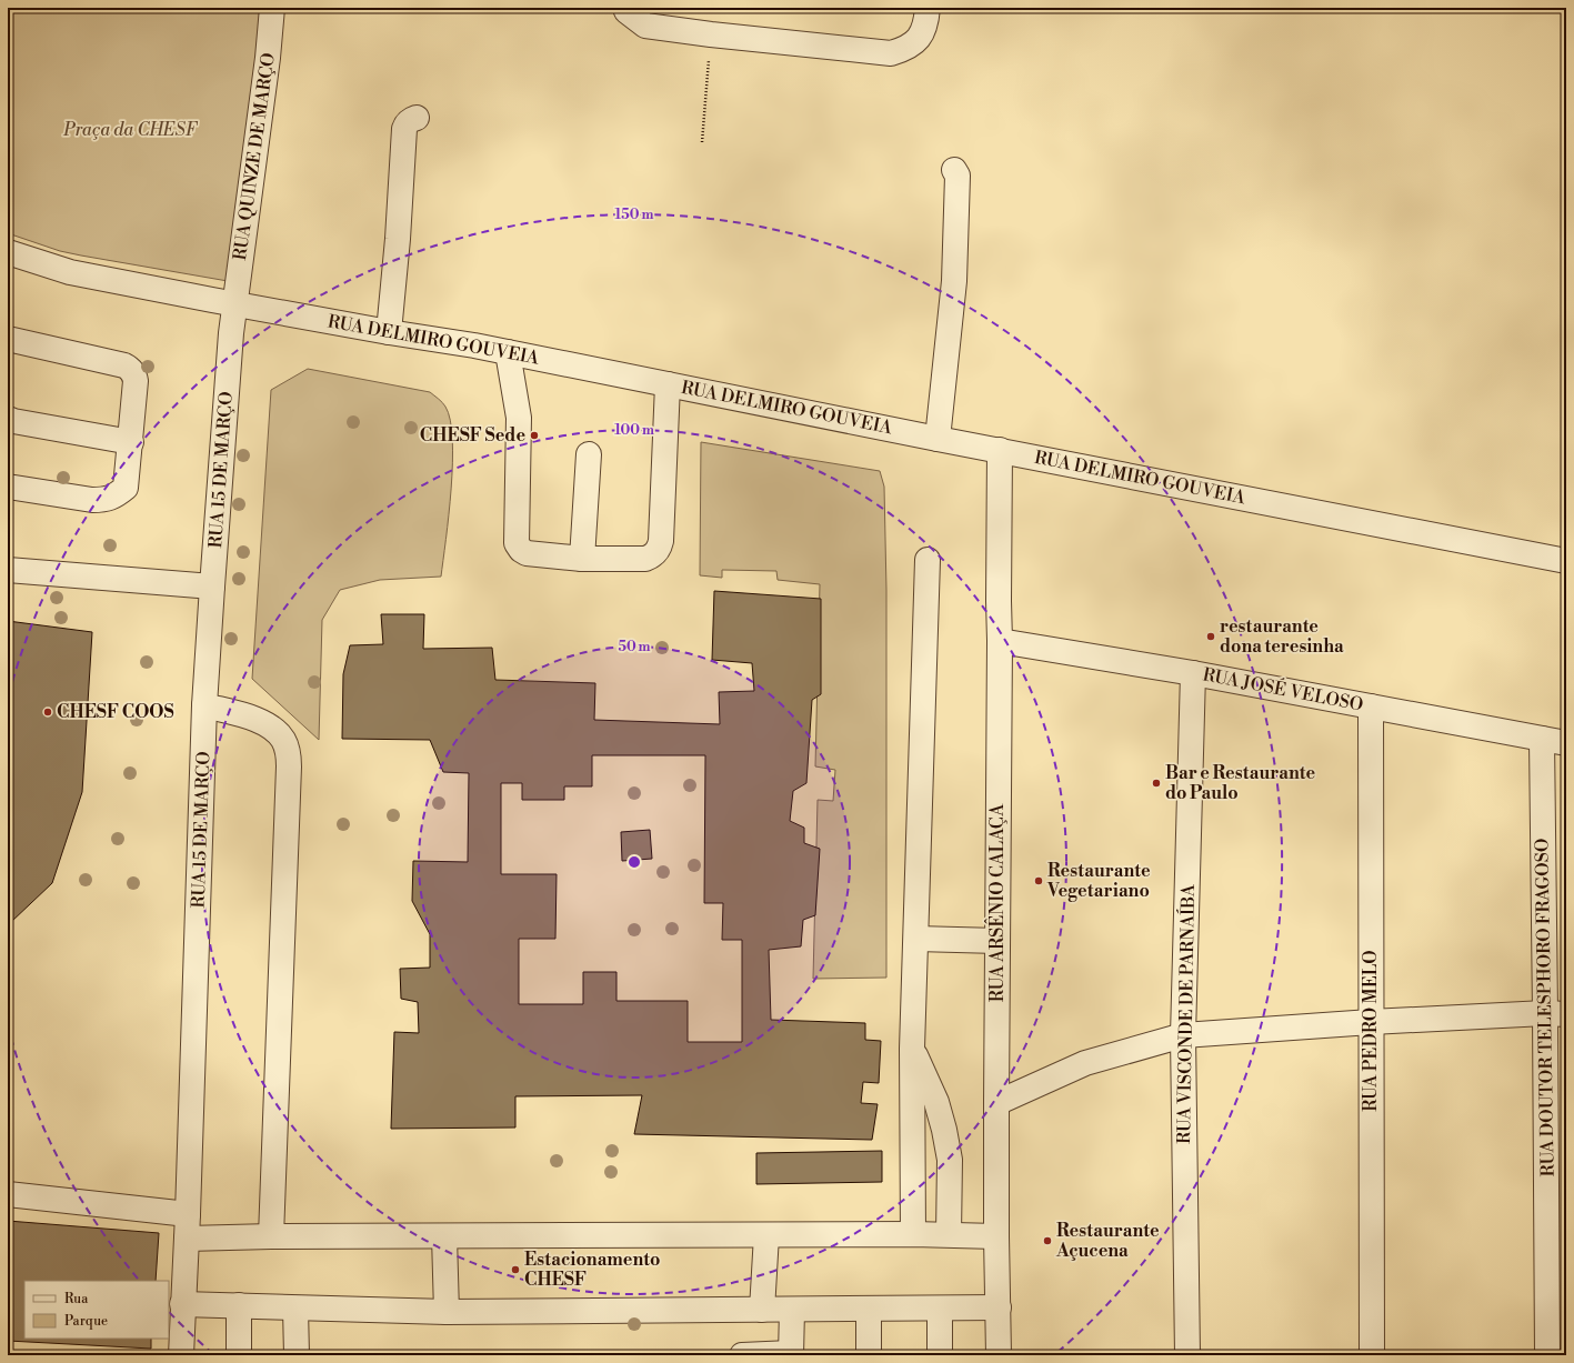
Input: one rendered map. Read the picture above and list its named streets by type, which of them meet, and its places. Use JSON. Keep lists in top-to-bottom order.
{
  "streets": {
    "street": [
      "RUA QUINZE DE MARÇO",
      "RUA DELMIRO GOUVEIA",
      "RUA 15 DE MARÇO",
      "RUA JOSÉ VELOSO",
      "RUA ARSÊNIO CALAÇA",
      "RUA DOUTOR TELESPHORO FRAGOSO",
      "RUA VISCONDE DE PARNAÍBA",
      "RUA PEDRO MELO"
    ]
  },
  "crossings": [
    ["RUA QUINZE DE MARÇO", "RUA DELMIRO GOUVEIA"],
    ["RUA QUINZE DE MARÇO", "RUA 15 DE MARÇO"],
    ["RUA DELMIRO GOUVEIA", "RUA 15 DE MARÇO"],
    ["RUA DELMIRO GOUVEIA", "RUA ARSÊNIO CALAÇA"],
    ["RUA JOSÉ VELOSO", "RUA ARSÊNIO CALAÇA"],
    ["RUA JOSÉ VELOSO", "RUA DOUTOR TELESPHORO FRAGOSO"],
    ["RUA JOSÉ VELOSO", "RUA VISCONDE DE PARNAÍBA"],
    ["RUA JOSÉ VELOSO", "RUA PEDRO MELO"]
  ],
  "parks": ["Praça da CHESF"],
  "places": [
    "CHESF Sede",
    "restaurante dona teresinha",
    "CHESF COOS",
    "Bar e Restaurante do Paulo",
    "Restaurante Vegetariano",
    "Restaurante Açucena",
    "Estacionamento CHESF"
  ],
  "legend": ["Rua", "Parque"],
  "rings": ["150 m", "100 m", "50 m"]
}
